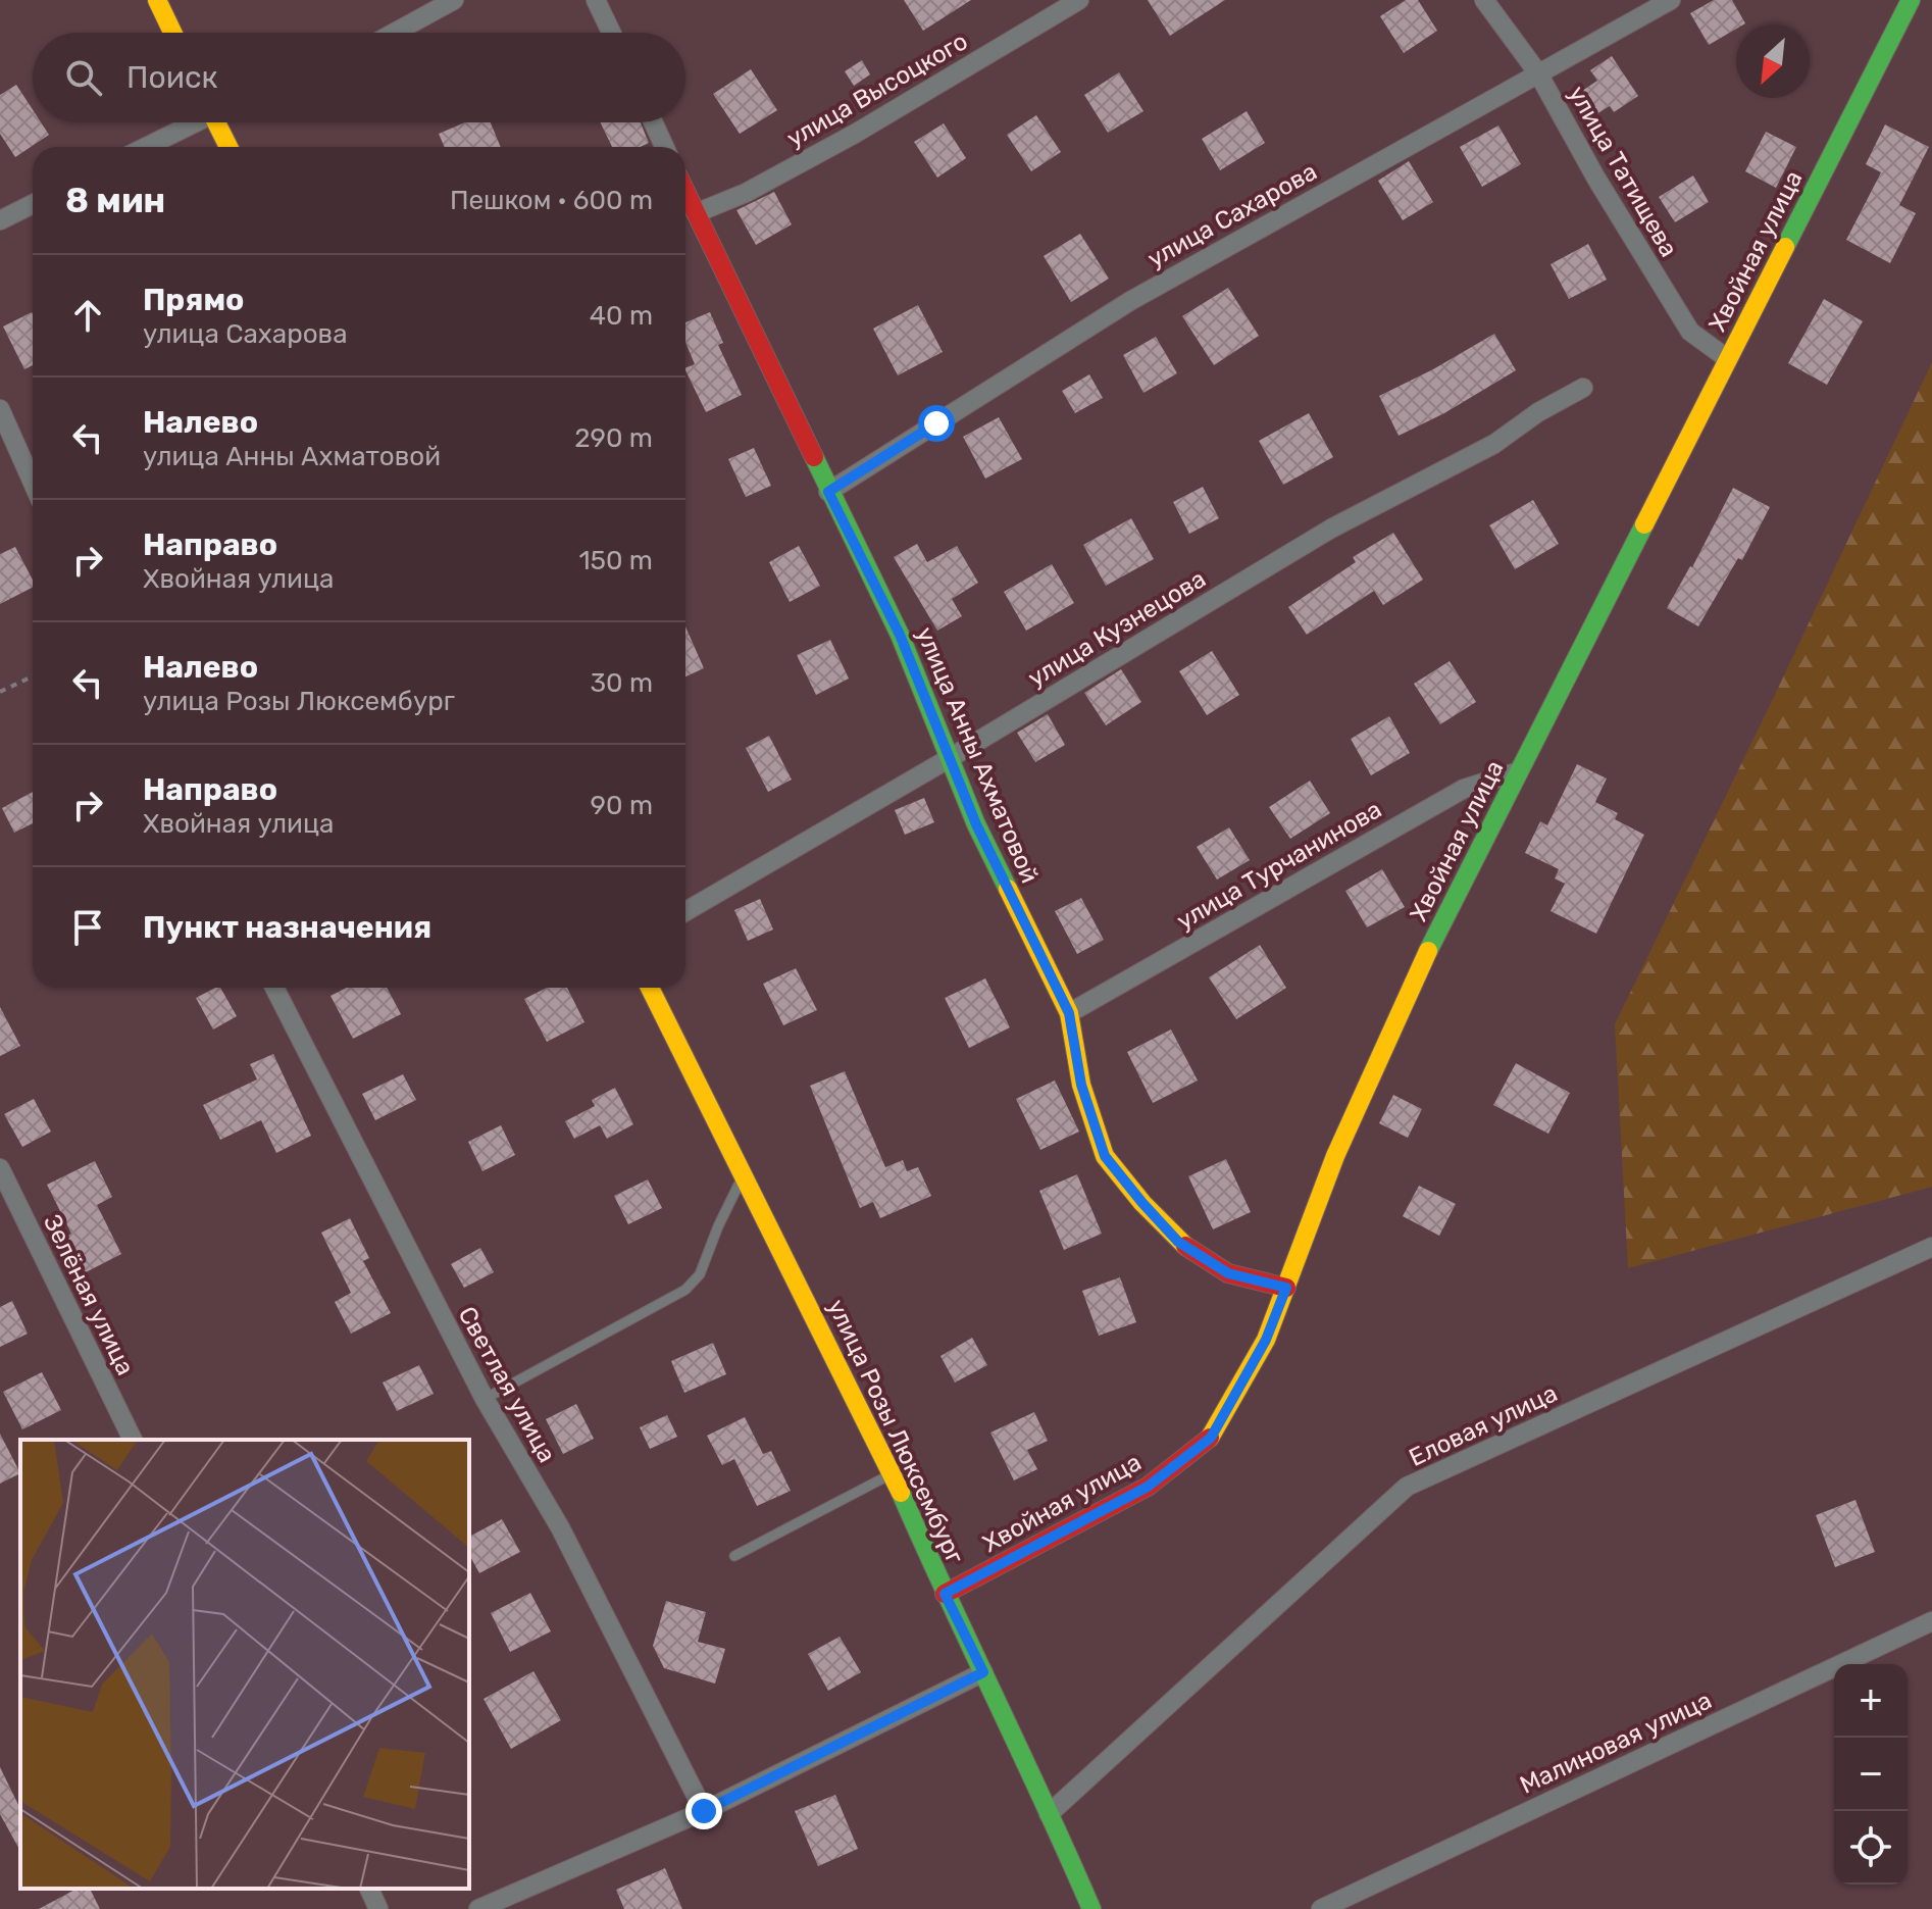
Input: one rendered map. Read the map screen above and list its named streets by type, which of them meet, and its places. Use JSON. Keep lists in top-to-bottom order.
{
  "streets": {
    "street": [
      "улица Высоцкого",
      "улица Татищева",
      "улица Сахарова",
      "Хвойная улица",
      "улица Кузнецова",
      "улица Анны Ахматовой",
      "улица Турчанинова",
      "Зелёная улица",
      "Светлая улица",
      "Еловая улица",
      "улица Розы Люксембург",
      "Малиновая улица"
    ]
  },
  "crossings": [
    ["улица Высоцкого", "улица Анны Ахматовой"],
    ["улица Татищева", "улица Сахарова"],
    ["улица Татищева", "Хвойная улица"],
    ["улица Сахарова", "улица Анны Ахматовой"],
    ["Хвойная улица", "улица Анны Ахматовой"],
    ["Хвойная улица", "улица Турчанинова"],
    ["Хвойная улица", "улица Розы Люксембург"],
    ["улица Кузнецова", "улица Анны Ахматовой"],
    ["улица Анны Ахматовой", "улица Турчанинова"],
    ["Еловая улица", "улица Розы Люксембург"]
  ],
  "north": "bottom left",
  "page": {
    "search": "Поиск",
    "heading": ["8 мин", "Пешком · 600 m"],
    "list": [
      ["Прямо", "улица Сахарова", "40 m"],
      ["Налево", "улица Анны Ахматовой", "290 m"],
      ["Направо", "Хвойная улица", "150 m"],
      ["Налево", "улица Розы Люксембург", "30 m"],
      ["Направо", "Хвойная улица", "90 m"],
      "Пункт назначения"
    ],
    "map_buttons": ["+", "−"]
  }
}
